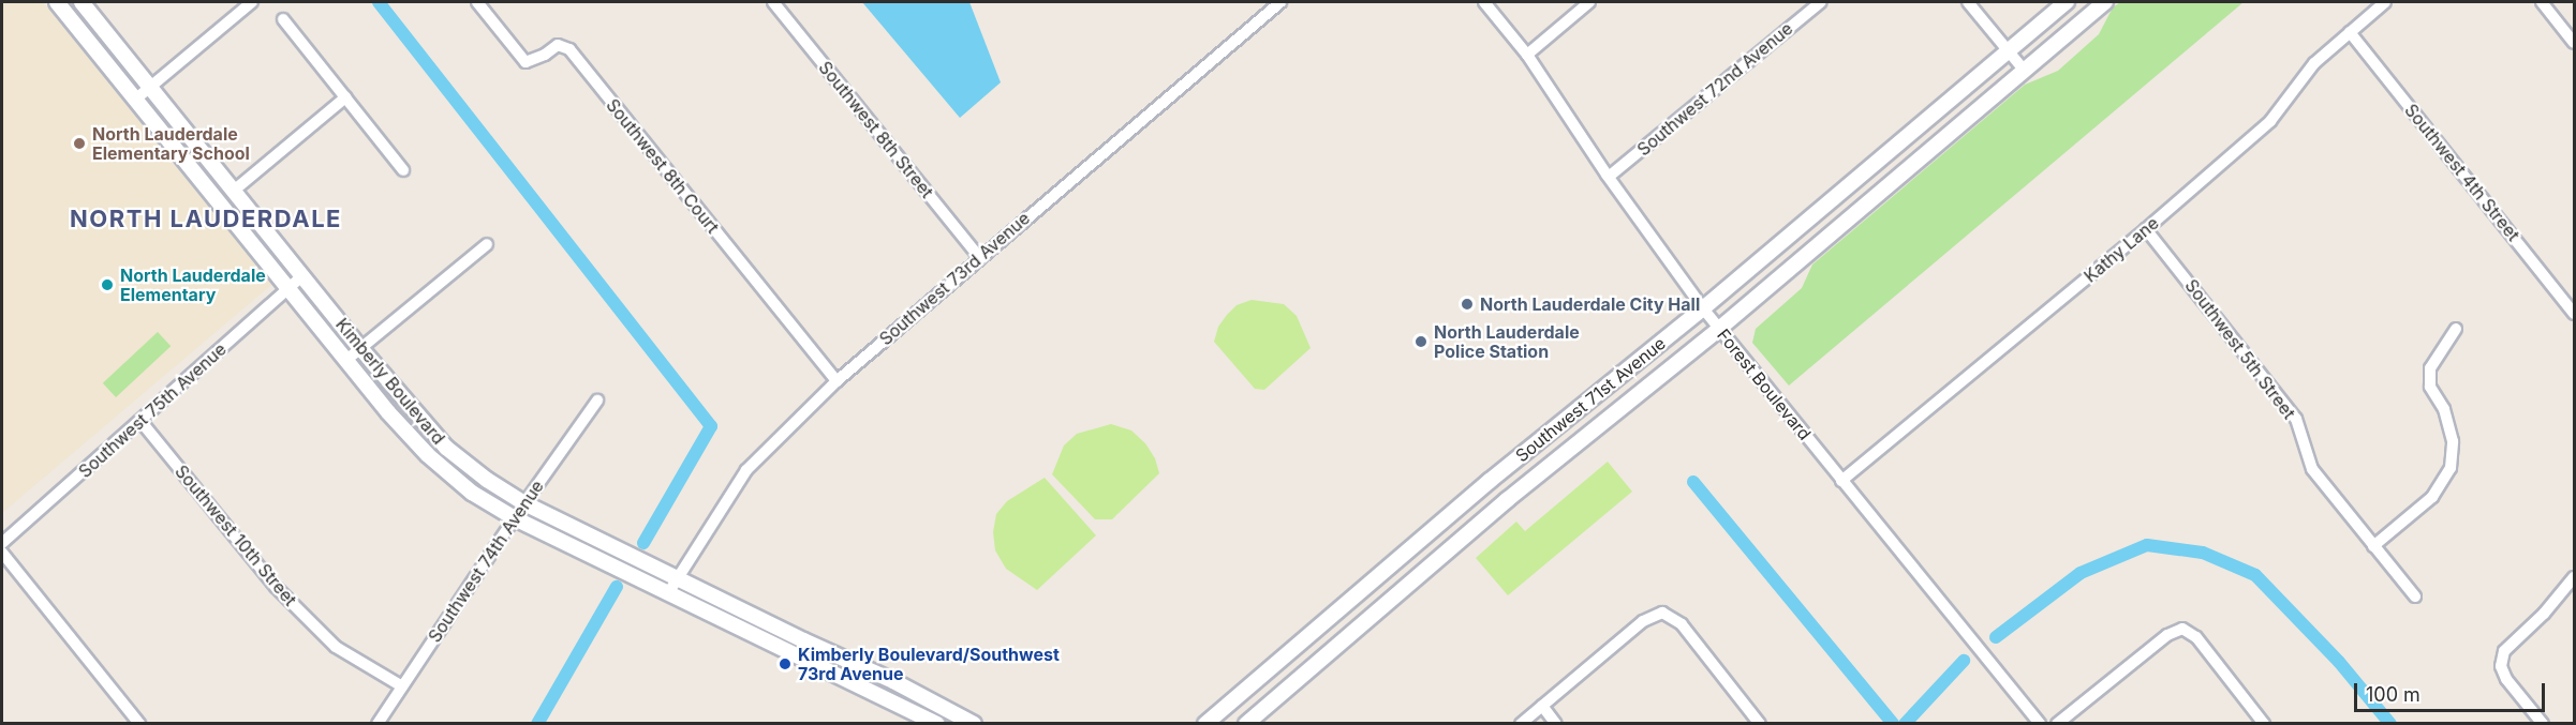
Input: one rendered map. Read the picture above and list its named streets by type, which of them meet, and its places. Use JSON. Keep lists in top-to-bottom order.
{
  "streets": {
    "street": [
      "Southwest 72nd Avenue",
      "Southwest 8th Street",
      "Southwest 8th Court",
      "Southwest 4th Street",
      "Kathy Lane",
      "Southwest 73rd Avenue",
      "Southwest 5th Street",
      "Kimberly Boulevard",
      "Forest Boulevard",
      "Southwest 71st Avenue",
      "Southwest 75th Avenue",
      "Southwest 10th Street",
      "Southwest 74th Avenue"
    ]
  },
  "crossings": [
    ["Southwest 72nd Avenue", "Forest Boulevard"],
    ["Southwest 8th Street", "Southwest 73rd Avenue"],
    ["Southwest 8th Court", "Southwest 73rd Avenue"],
    ["Southwest 4th Street", "Kathy Lane"],
    ["Kathy Lane", "Southwest 5th Street"],
    ["Kathy Lane", "Forest Boulevard"],
    ["Southwest 73rd Avenue", "Kimberly Boulevard"],
    ["Kimberly Boulevard", "Southwest 75th Avenue"],
    ["Kimberly Boulevard", "Southwest 74th Avenue"],
    ["Forest Boulevard", "Southwest 71st Avenue"],
    ["Southwest 75th Avenue", "Southwest 10th Street"],
    ["Southwest 10th Street", "Southwest 74th Avenue"]
  ],
  "districts": ["NORTH LAUDERDALE"],
  "places": [
    "North Lauderdale Elementary School",
    "North Lauderdale Elementary",
    "North Lauderdale City Hall",
    "North Lauderdale Police Station",
    "Kimberly Boulevard/Southwest 73rd Avenue"
  ],
  "scale_bar": "100 m"
}
